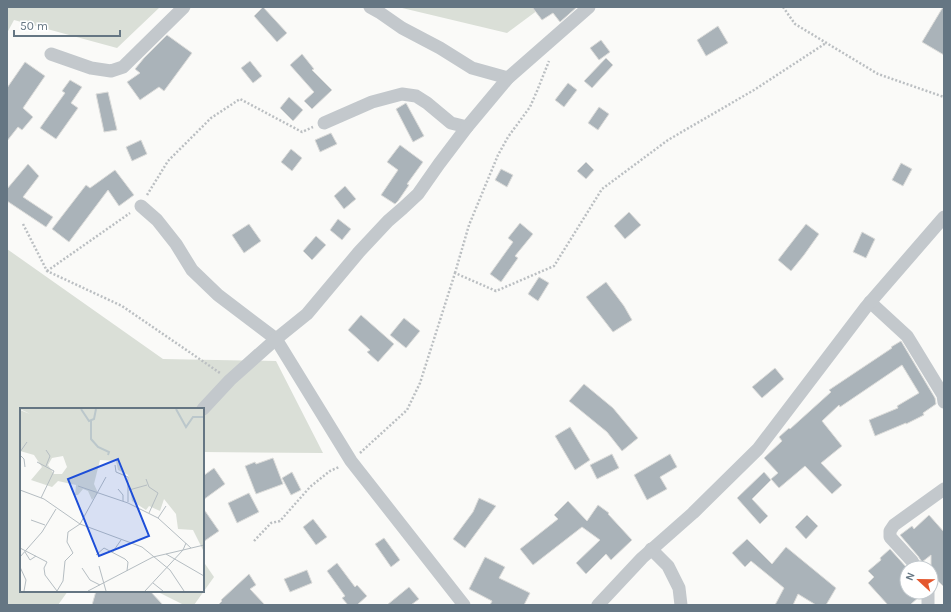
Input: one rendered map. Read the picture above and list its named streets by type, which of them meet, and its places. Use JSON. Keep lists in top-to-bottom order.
{
  "scale_bar": "50 m",
  "north": "left"
}
